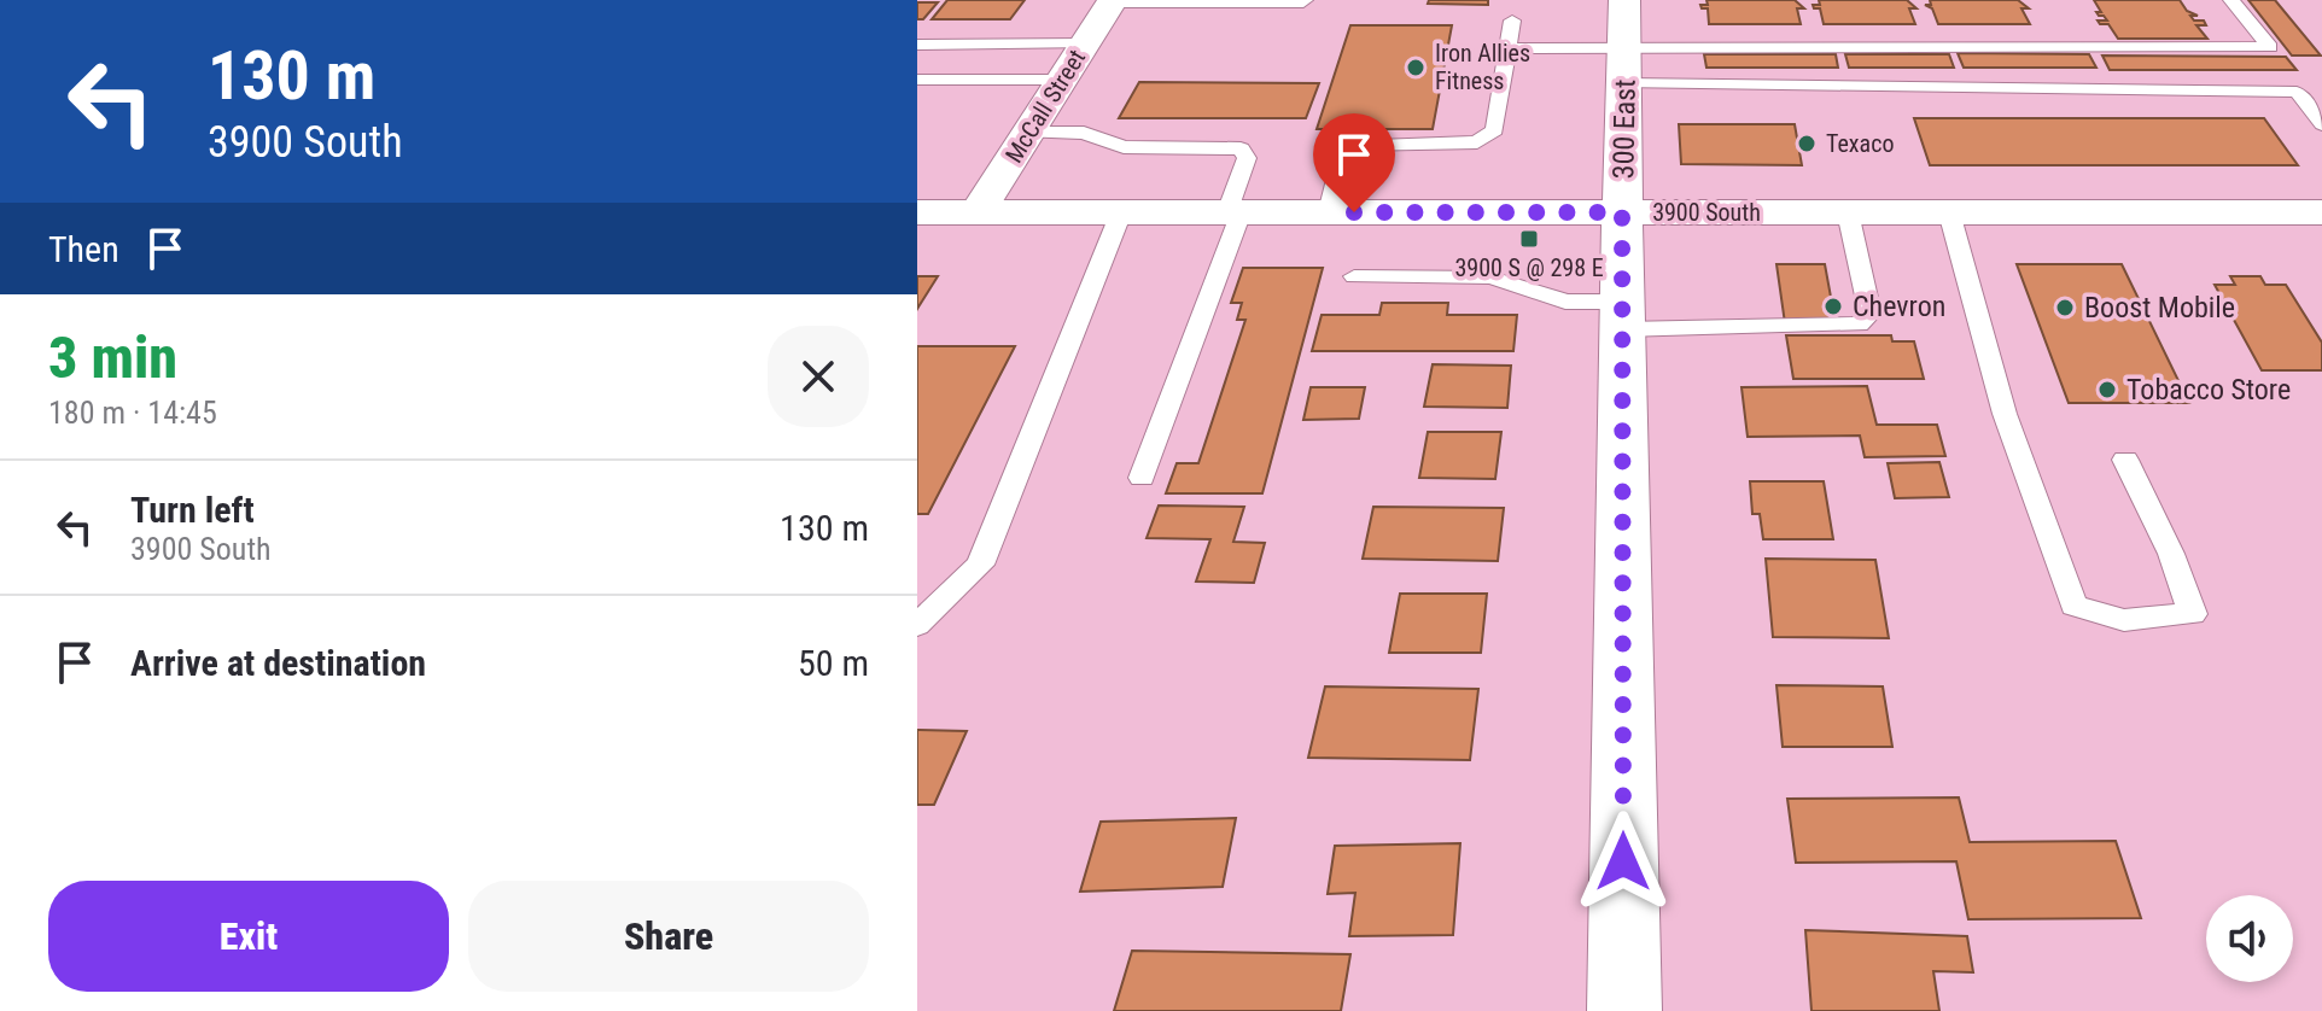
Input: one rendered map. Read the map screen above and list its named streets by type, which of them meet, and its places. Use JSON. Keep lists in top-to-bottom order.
{
  "streets": {
    "main road": ["300 East", "3900 South"],
    "street": ["McCall Street"]
  },
  "crossings": [
    ["McCall Street", "3900 South"],
    ["300 East", "3900 South"]
  ],
  "places": {
    "other": [
      "Iron Allies Fitness",
      "Texaco",
      "Chevron",
      "Boost Mobile",
      "Tobacco Store"
    ],
    "transit": ["3900 S @ 298 E"]
  },
  "page": {
    "turn": ["130 m", "3900 South"],
    "then": "Then",
    "heading": ["3 min", "180 m · 14:45"],
    "list": [
      {
        "name": "Turn left",
        "note": "3900 South",
        "value": "130 m"
      },
      {
        "name": "Arrive at destination",
        "value": "50 m"
      }
    ],
    "buttons": ["Exit", "Share"]
  }
}
